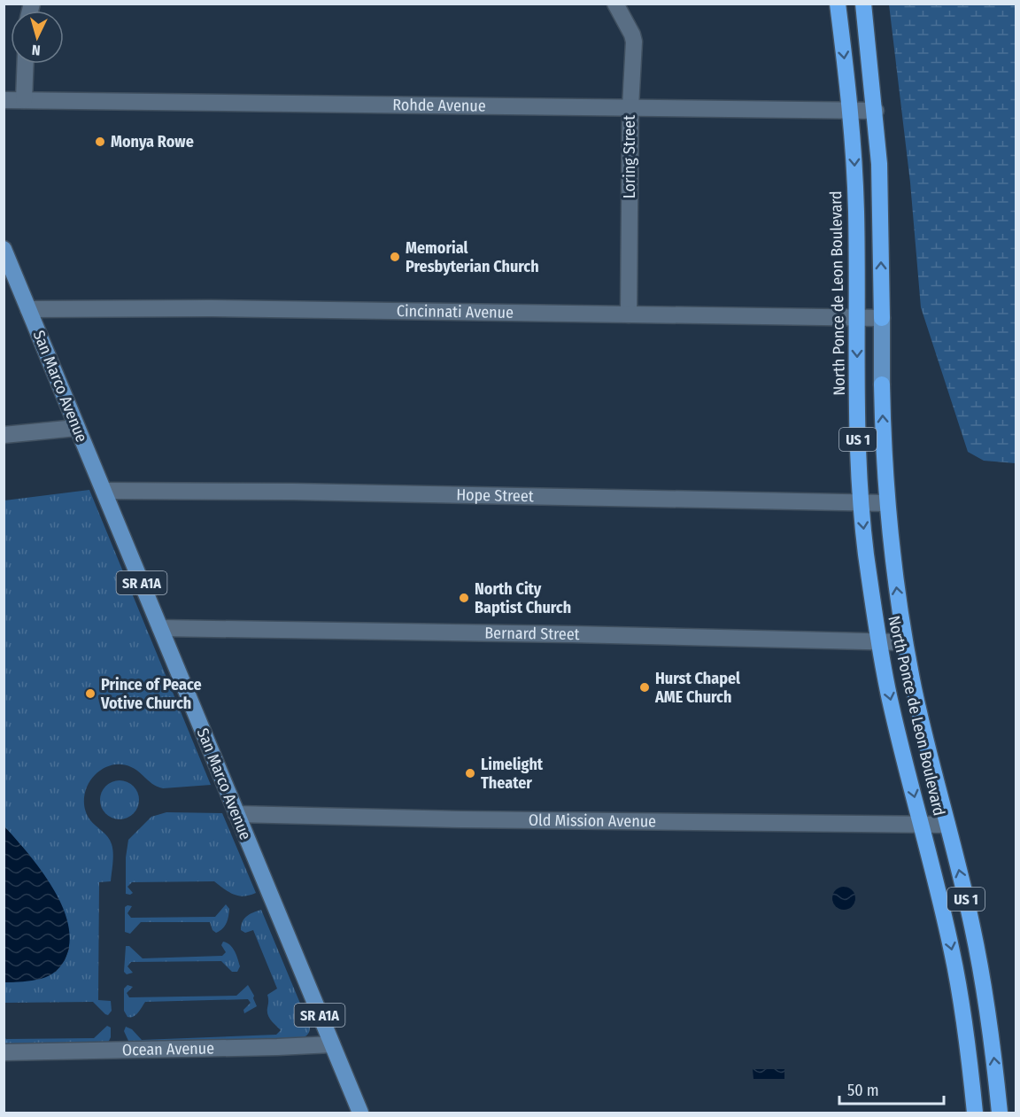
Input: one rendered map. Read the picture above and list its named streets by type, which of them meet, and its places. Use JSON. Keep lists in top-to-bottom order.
{
  "streets": {
    "highway": ["North Ponce de Leon Boulevard", "US 1"],
    "main road": ["San Marco Avenue", "SR A1A"],
    "street": [
      "Rohde Avenue",
      "Loring Street",
      "Cincinnati Avenue",
      "Hope Street",
      "Bernard Street",
      "Old Mission Avenue",
      "Ocean Avenue"
    ]
  },
  "crossings": [
    ["Rohde Avenue", "Loring Street"],
    ["Rohde Avenue", "North Ponce de Leon Boulevard"],
    ["Loring Street", "Cincinnati Avenue"],
    ["North Ponce de Leon Boulevard", "Cincinnati Avenue"],
    ["North Ponce de Leon Boulevard", "Hope Street"],
    ["North Ponce de Leon Boulevard", "Bernard Street"],
    ["North Ponce de Leon Boulevard", "Old Mission Avenue"],
    ["Cincinnati Avenue", "San Marco Avenue"],
    ["San Marco Avenue", "Hope Street"],
    ["San Marco Avenue", "Bernard Street"],
    ["San Marco Avenue", "Old Mission Avenue"],
    ["San Marco Avenue", "Ocean Avenue"]
  ],
  "places": [
    "Monya Rowe",
    "Memorial Presbyterian Church",
    "North City Baptist Church",
    "Hurst Chapel AME Church",
    "Prince of Peace Votive Church",
    "Limelight Theater"
  ],
  "scale_bar": "50 m",
  "north": "bottom"
}
